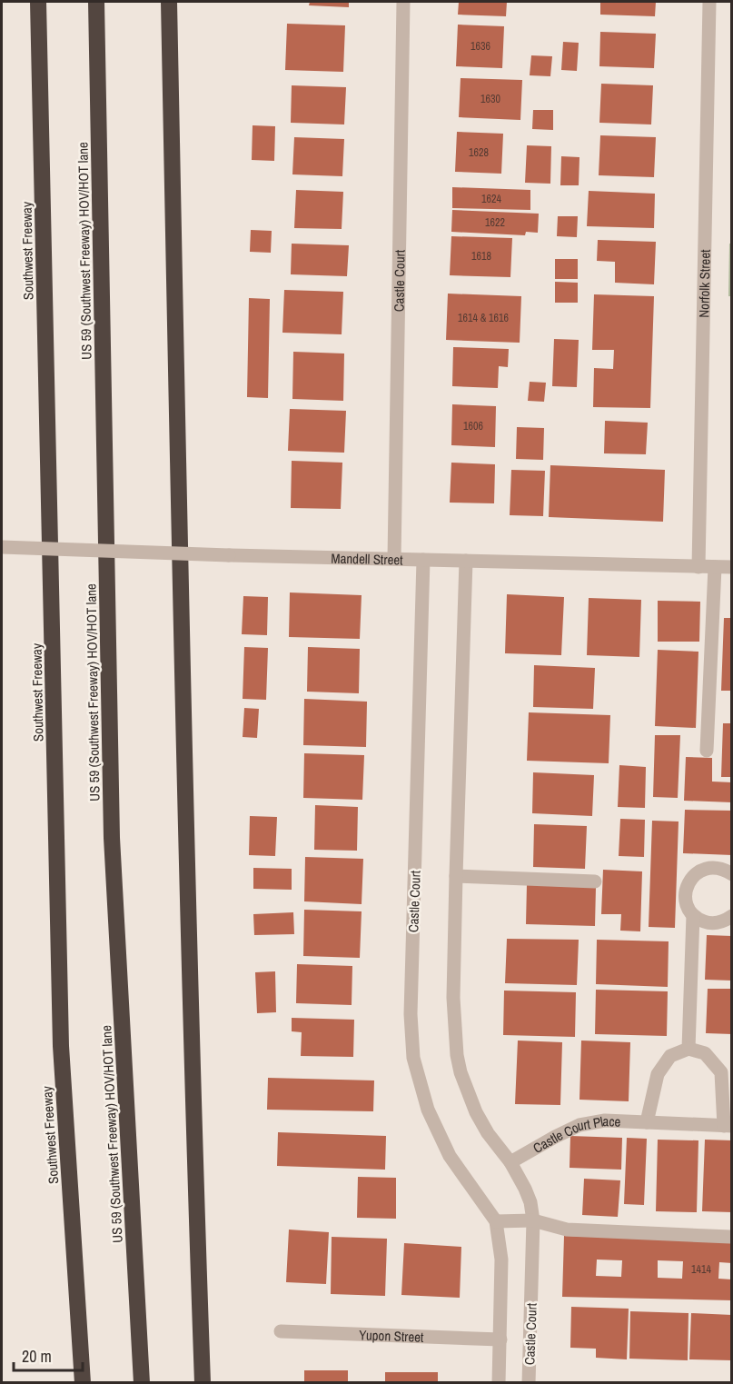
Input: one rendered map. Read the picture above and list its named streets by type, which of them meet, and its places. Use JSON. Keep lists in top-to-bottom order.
{
  "streets": {
    "highway": ["Southwest Freeway", "US 59 (Southwest Freeway) HOV/HOT lane"],
    "street": [
      "Castle Court",
      "Norfolk Street",
      "Mandell Street",
      "Castle Court Place",
      "Yupon Street"
    ]
  },
  "crossings": [
    ["Castle Court", "Mandell Street"],
    ["Castle Court", "Castle Court Place"],
    ["Castle Court", "Yupon Street"],
    ["Norfolk Street", "Mandell Street"]
  ],
  "house_numbers": [
    "1636",
    "1630",
    "1628",
    "1624",
    "1622",
    "1618",
    "1614 & 1616",
    "1606",
    "1414"
  ],
  "scale_bar": "20 m"
}
